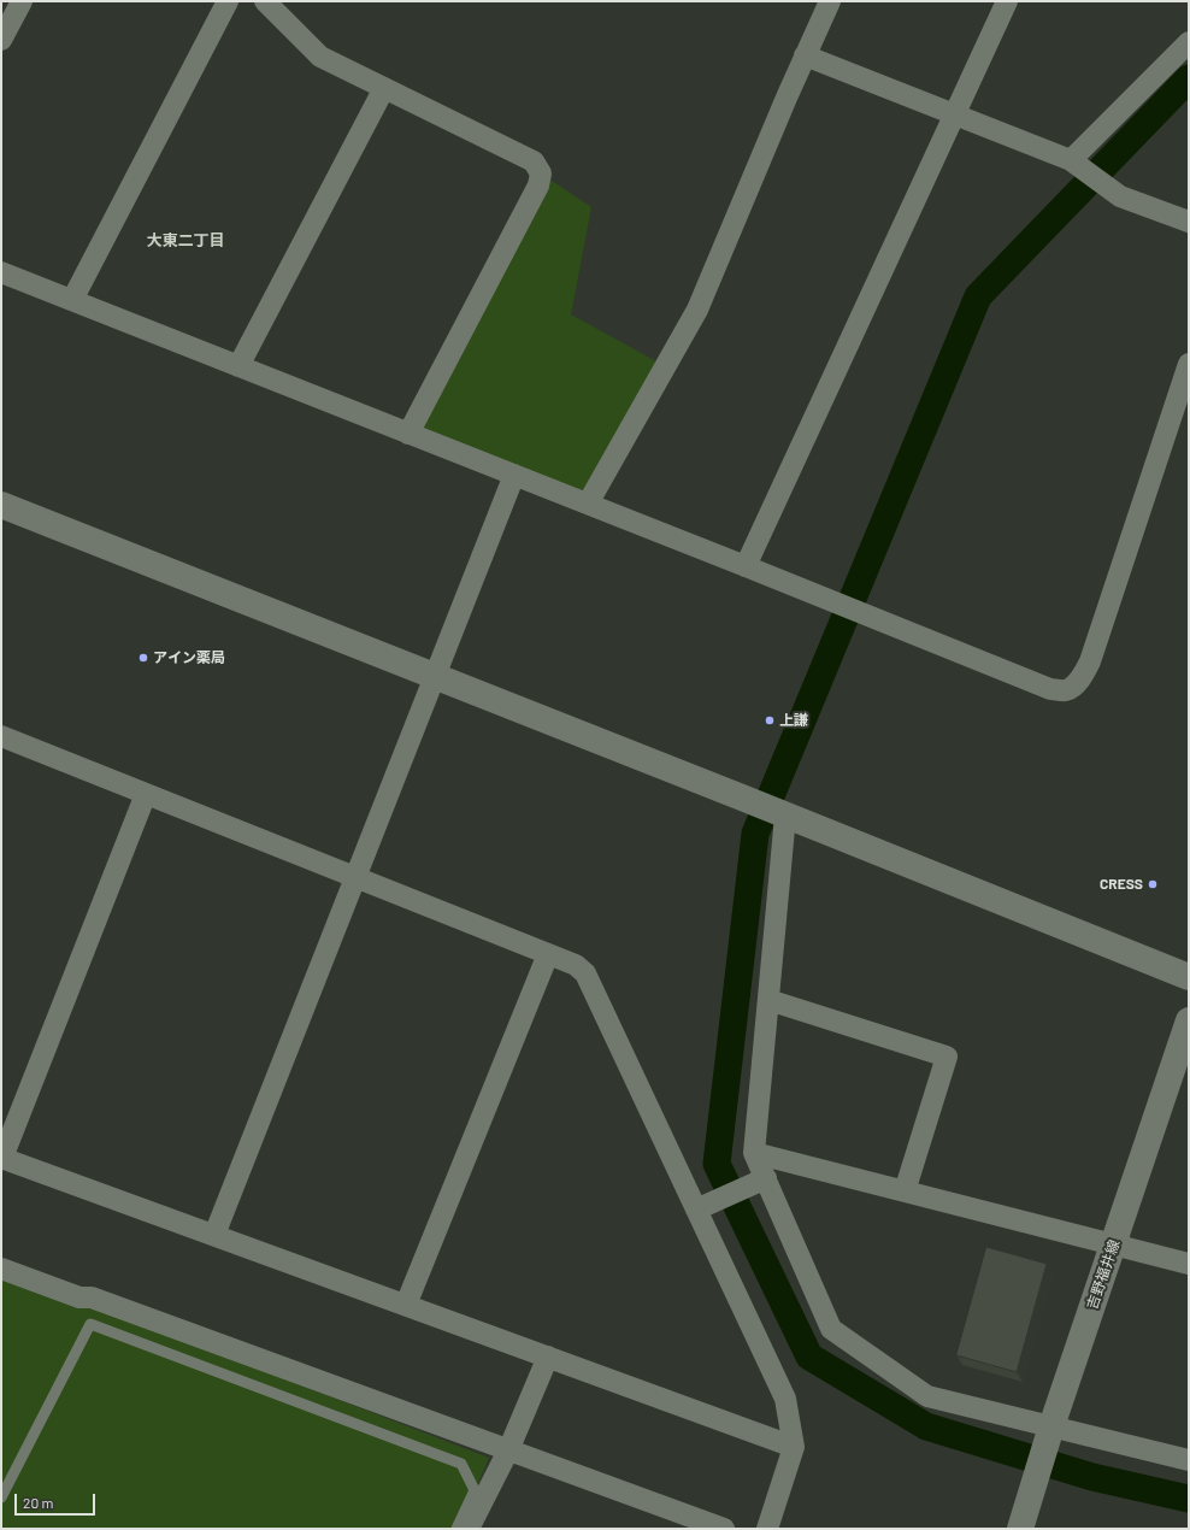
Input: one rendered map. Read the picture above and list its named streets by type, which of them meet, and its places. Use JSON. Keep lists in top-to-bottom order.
{
  "streets": {
    "street": ["吉野福井線"]
  },
  "districts": ["大東二丁目"],
  "places": ["アイン薬局", "上謙", "CRESS"],
  "scale_bar": "20 m"
}
